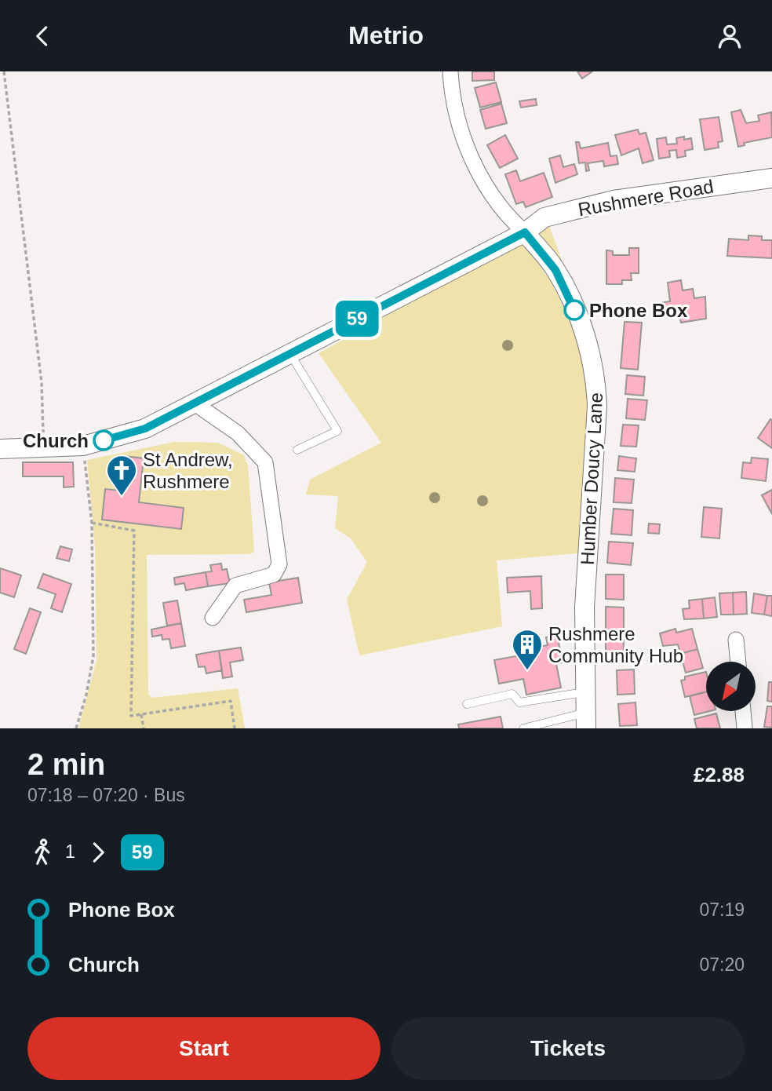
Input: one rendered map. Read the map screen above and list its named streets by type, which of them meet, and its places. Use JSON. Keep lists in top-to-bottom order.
{
  "streets": {
    "street": ["Rushmere Road", "Humber Doucy Lane"]
  },
  "crossings": [
    ["Rushmere Road", "Humber Doucy Lane"]
  ],
  "places": {
    "other": ["Phone Box", "Church"],
    "church": ["St Andrew, Rushmere"],
    "building": ["Rushmere Community Hub"]
  },
  "lines": ["bus line 59"],
  "north": "bottom left",
  "page": {
    "header": "Metrio",
    "on_map": "59",
    "heading": ["2 min", "07:18 – 07:20 · Bus", "£2.88"],
    "legs": ["1", "59"],
    "list": [
      {
        "name": "Phone Box",
        "value": "07:19"
      },
      {
        "name": "Church",
        "value": "07:20"
      }
    ],
    "buttons": ["Start", "Tickets"]
  }
}
